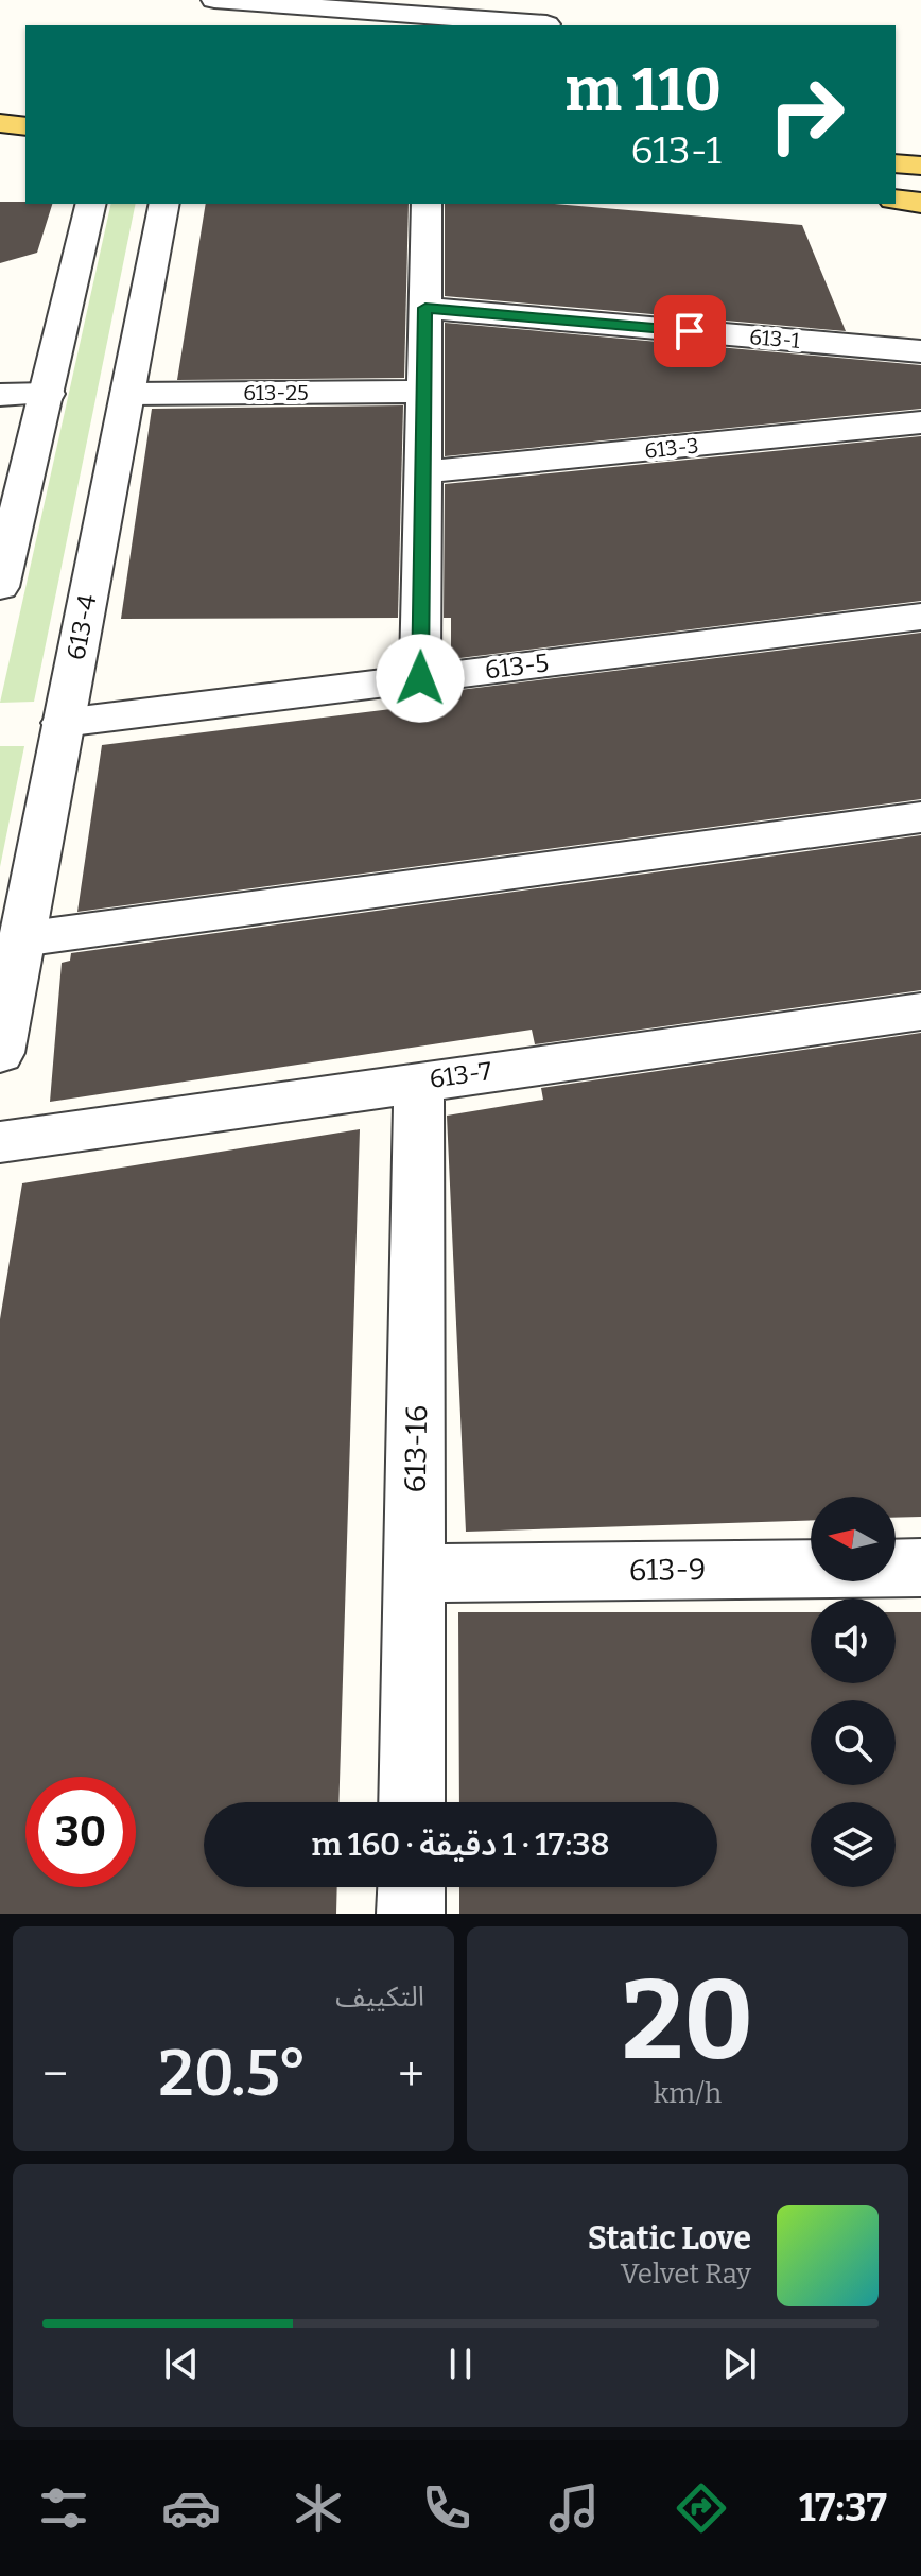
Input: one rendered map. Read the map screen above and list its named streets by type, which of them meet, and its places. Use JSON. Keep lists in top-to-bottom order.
{
  "streets": {
    "street": [
      "613-1",
      "613-25",
      "613-3",
      "613-4",
      "613-5",
      "613-7",
      "613-16",
      "613-9"
    ]
  },
  "crossings": [
    ["613-25", "613-4"],
    ["613-4", "613-5"],
    ["613-7", "613-16"],
    ["613-16", "613-9"]
  ],
  "north": "left",
  "page": {
    "turn": ["110 m", "613-1"],
    "limit": "30",
    "trip": "17:38 · 1 دقيقة · 160 m",
    "tile": [
      ["20", "km/h"],
      "التكييف"
    ],
    "heat": ["−", "20.5°", "+"],
    "song": ["Static Love", "Velvet Ray"],
    "tabs": "17:37"
  }
}
